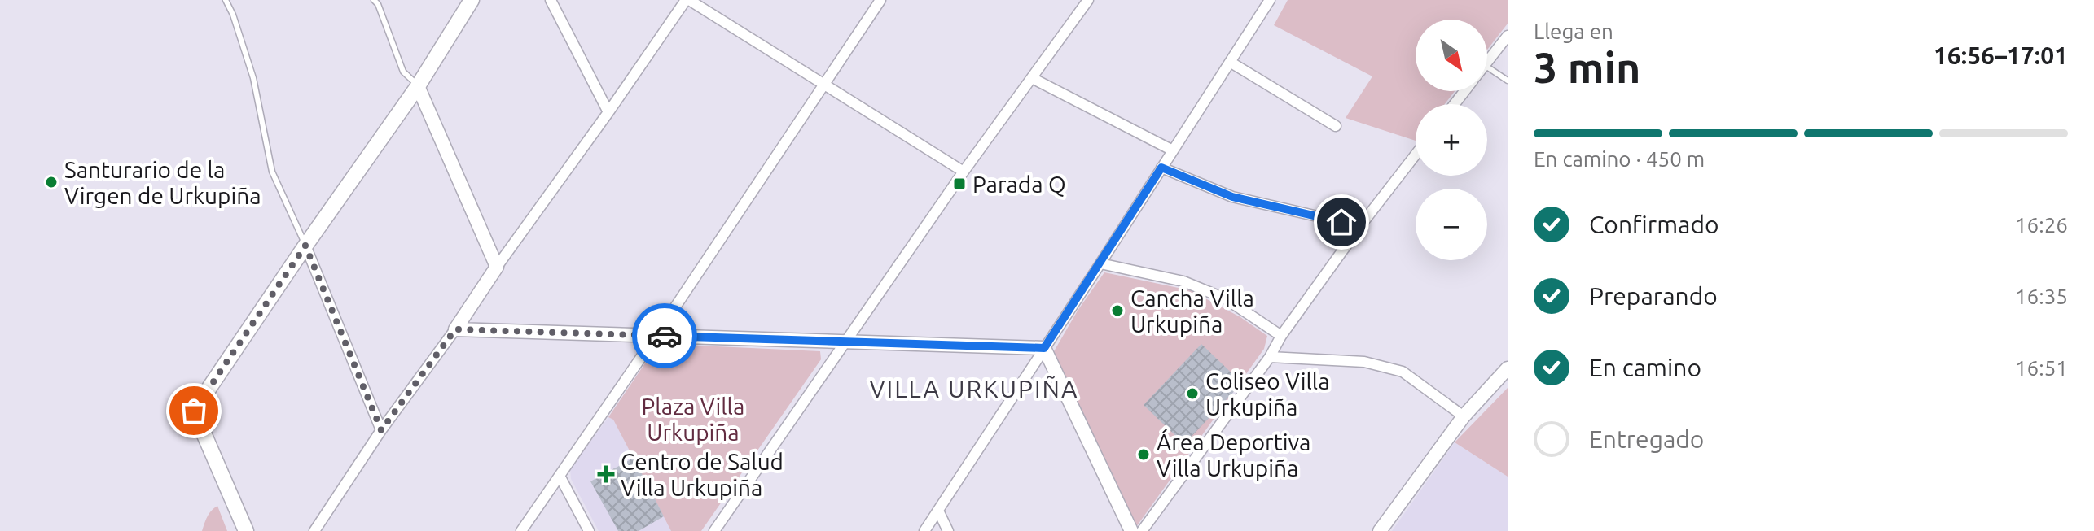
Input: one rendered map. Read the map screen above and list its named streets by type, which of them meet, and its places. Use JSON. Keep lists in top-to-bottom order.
{
  "districts": ["VILLA URKUPIÑA"],
  "parks": ["Plaza Villa Urkupiña"],
  "places": {
    "other": [
      "Santurario de la Virgen de Urkupiña",
      "Cancha Villa Urkupiña",
      "Coliseo Villa Urkupiña",
      "Área Deportiva Villa Urkupiña"
    ],
    "transit": ["Parada Q"],
    "health": ["Centro de Salud Villa Urkupiña"]
  },
  "north": "bottom right",
  "page": {
    "heading": ["3 min", "Llega en", "16:56–17:01"],
    "map_buttons": ["+", "−"],
    "bar": "En camino · 450 m",
    "list": [
      ["Confirmado", "16:26"],
      ["Preparando", "16:35"],
      ["En camino", "16:51"],
      "Entregado"
    ]
  }
}
